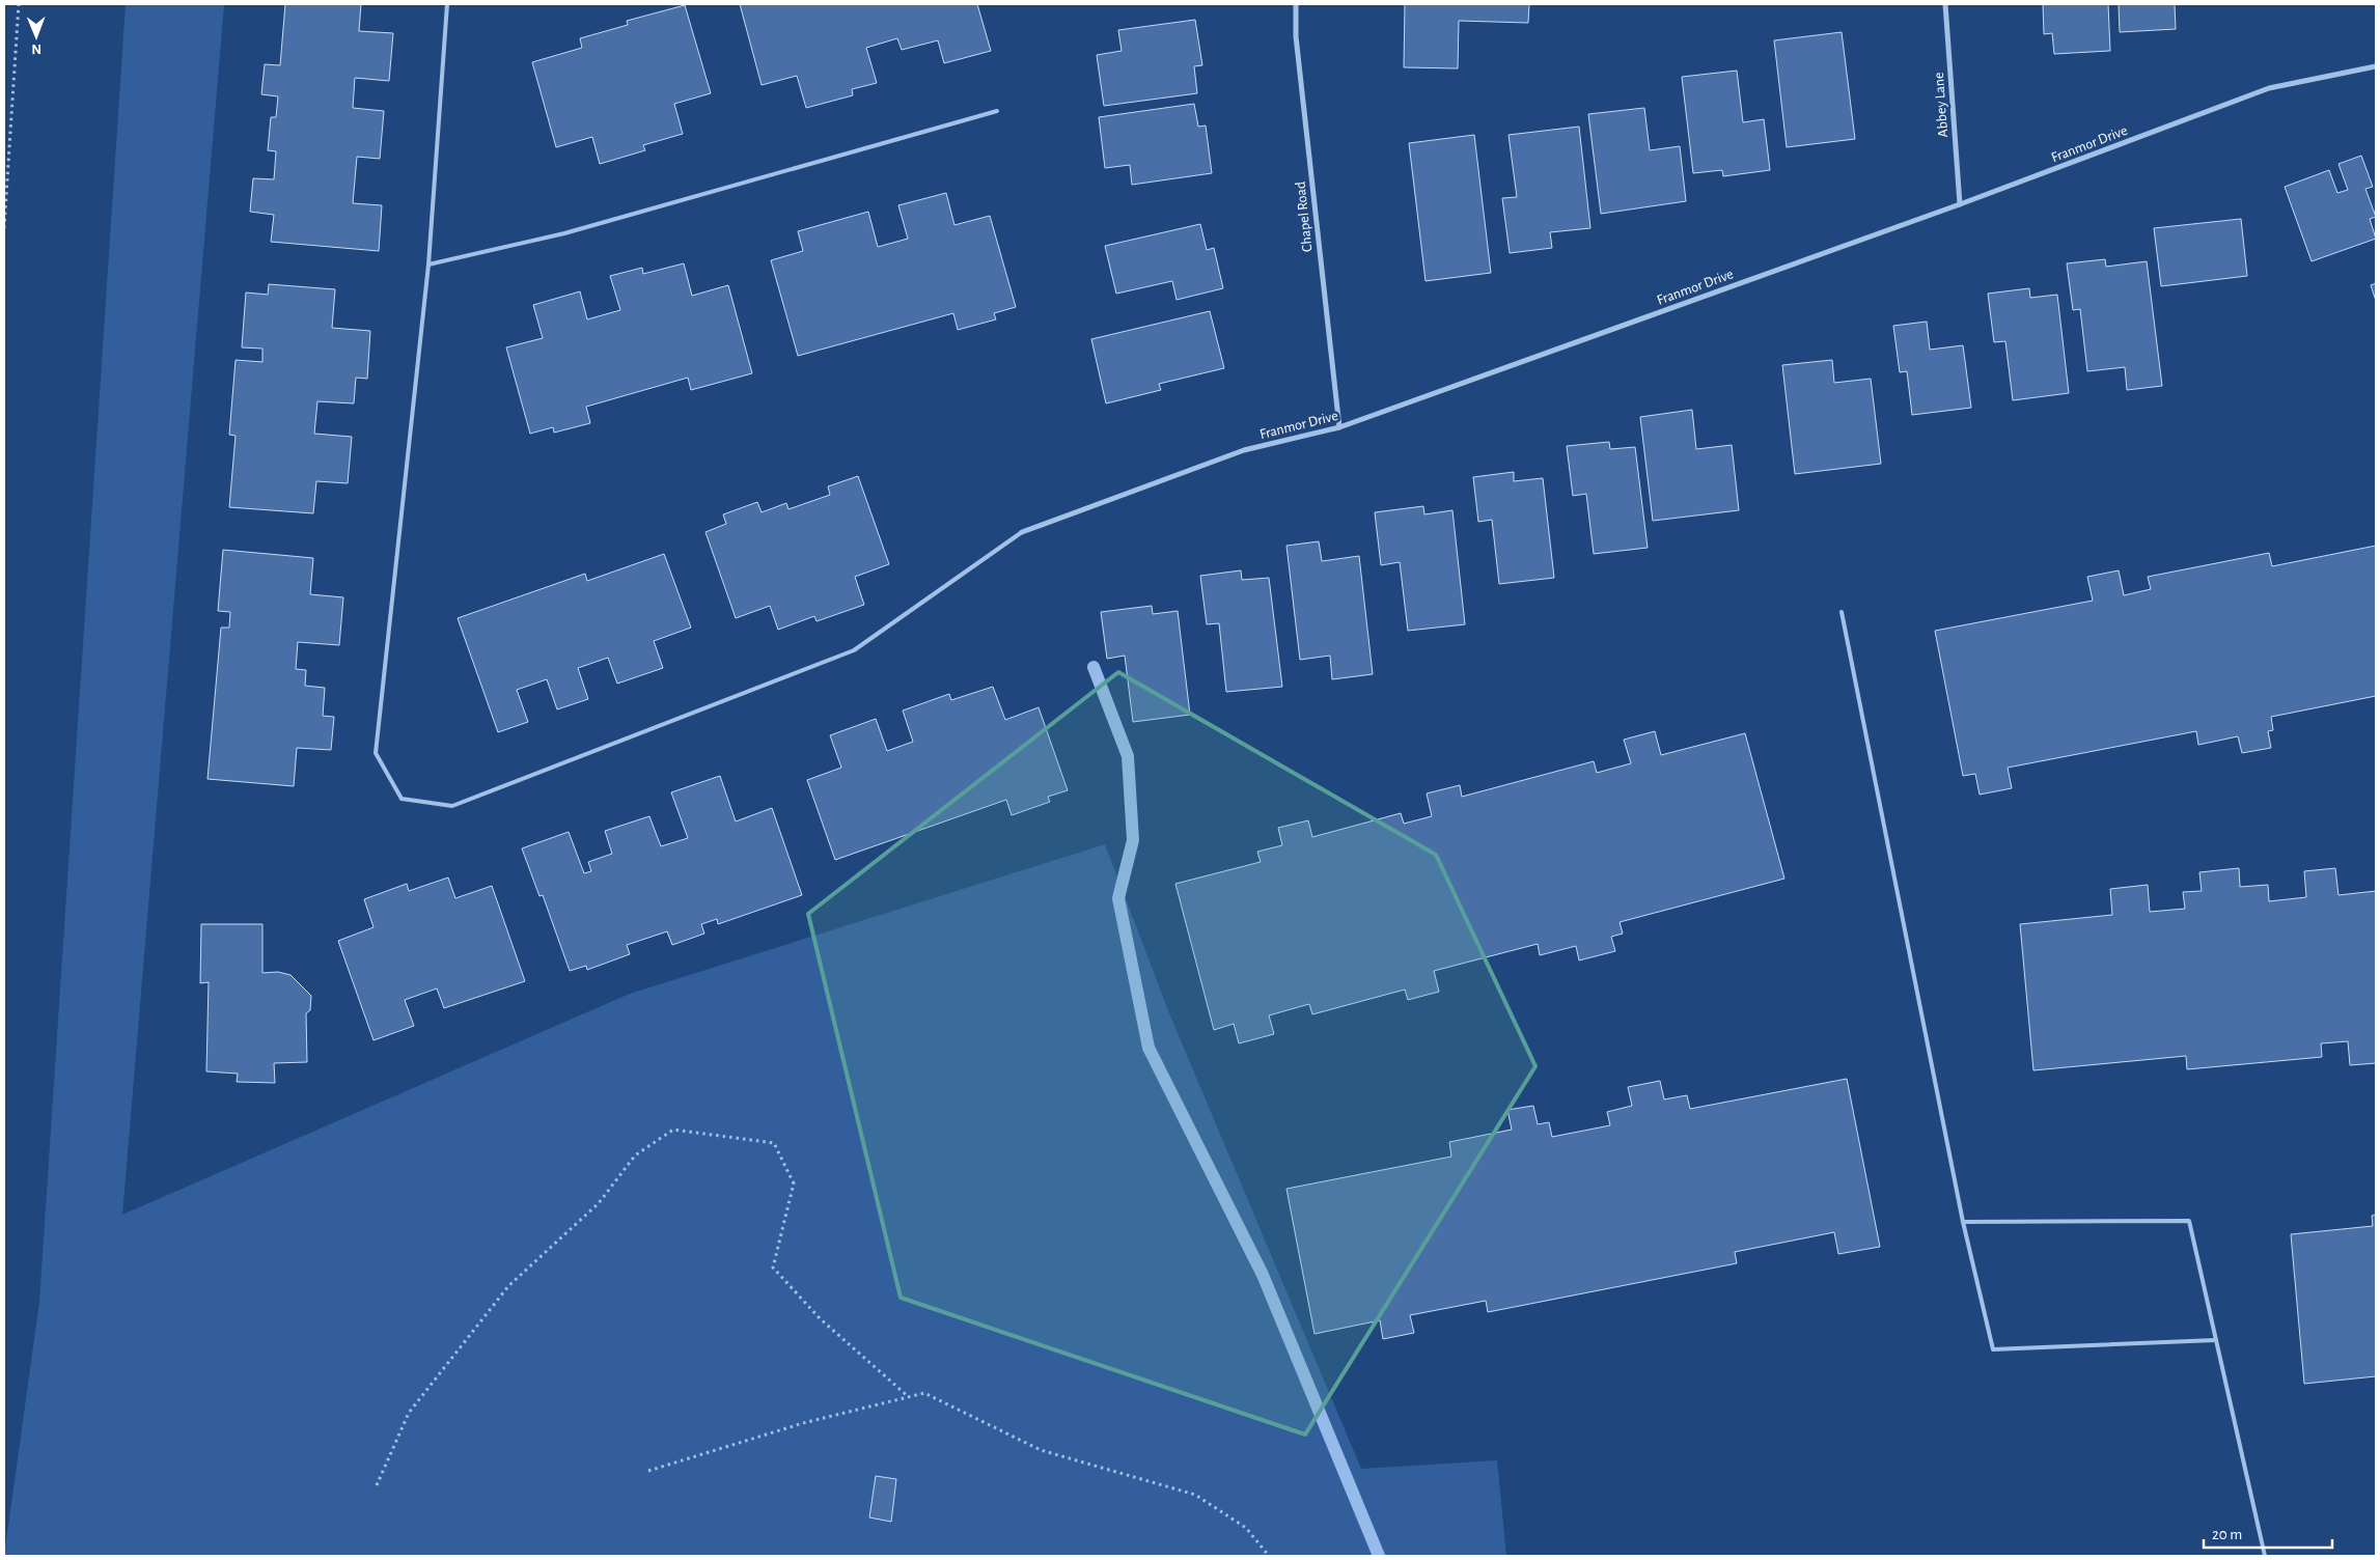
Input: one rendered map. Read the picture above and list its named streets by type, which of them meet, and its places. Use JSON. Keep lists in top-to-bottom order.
{
  "streets": {
    "street": ["Abbey Lane", "Franmor Drive", "Chapel Road"]
  },
  "crossings": [
    ["Abbey Lane", "Franmor Drive"],
    ["Franmor Drive", "Chapel Road"]
  ],
  "scale_bar": "20 m",
  "north": "bottom"
}
